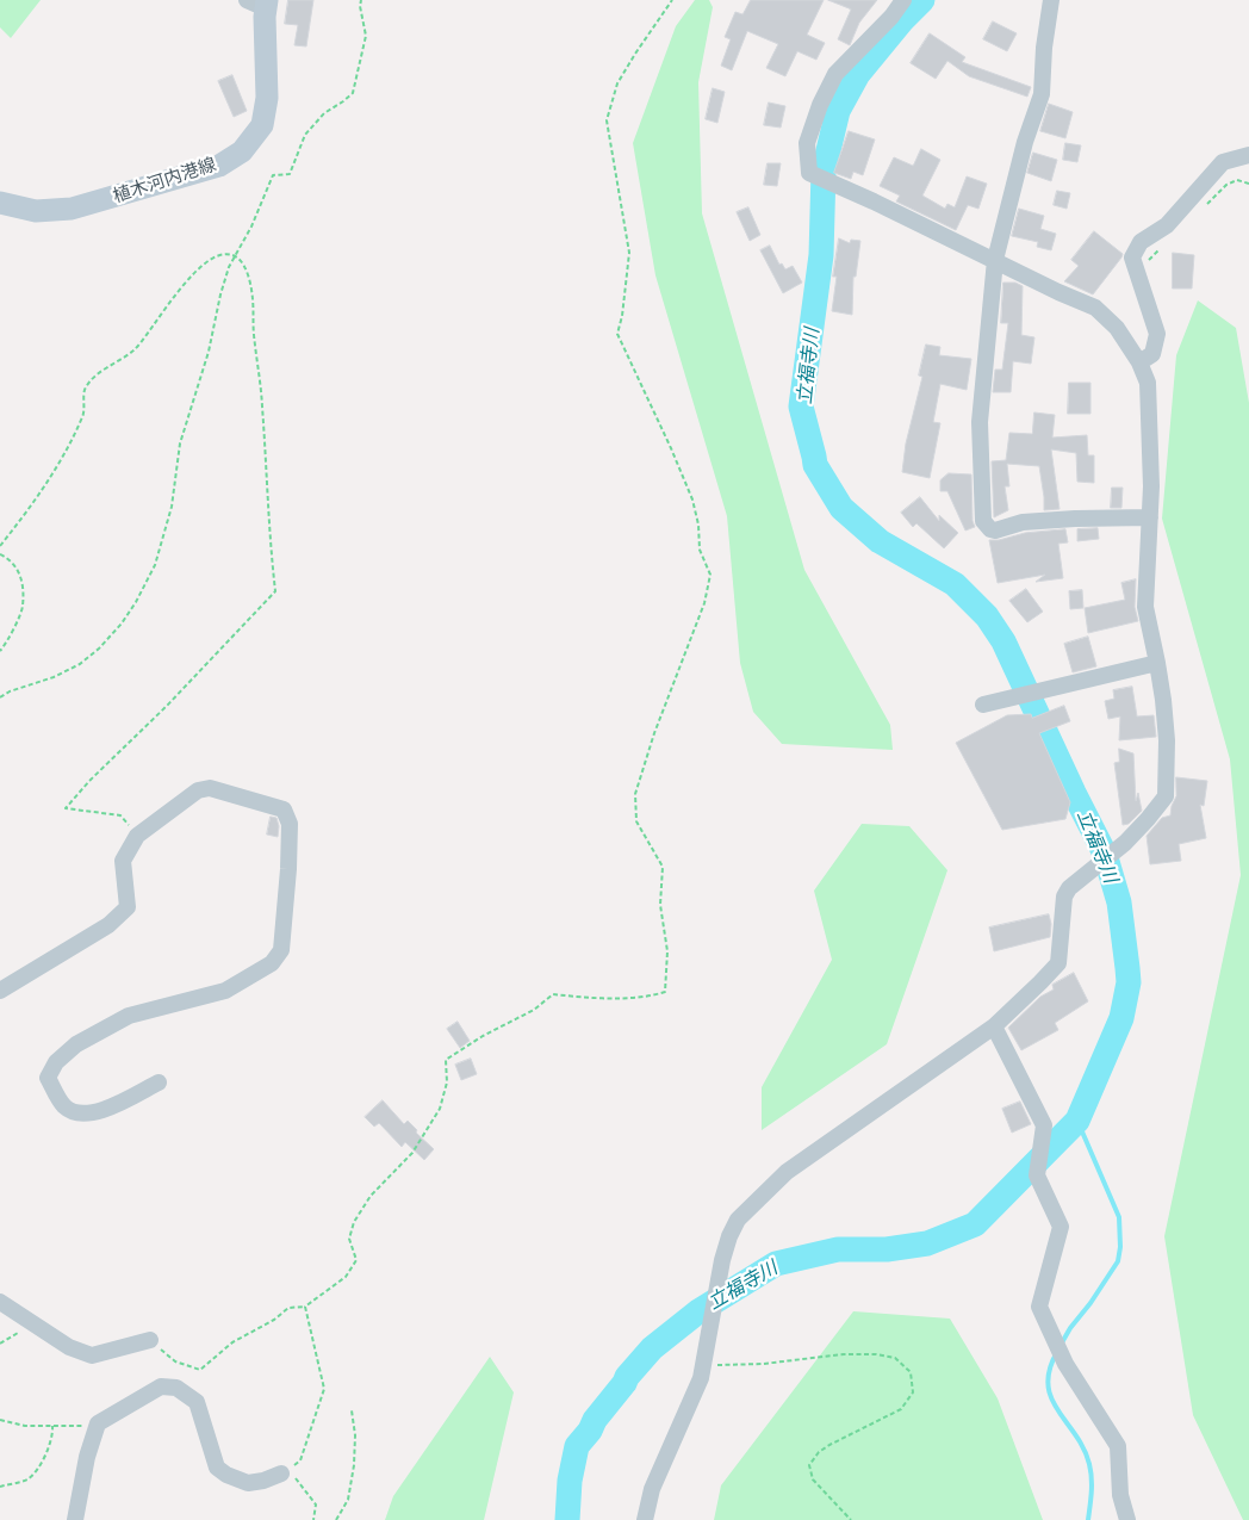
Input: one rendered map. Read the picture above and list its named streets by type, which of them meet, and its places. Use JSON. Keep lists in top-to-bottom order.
{
  "streets": {
    "main road": ["植木河内港線"]
  },
  "water": ["立福寺川"]
}
